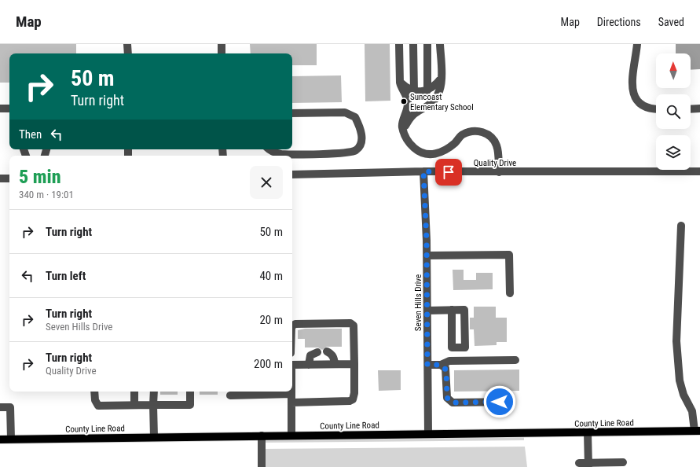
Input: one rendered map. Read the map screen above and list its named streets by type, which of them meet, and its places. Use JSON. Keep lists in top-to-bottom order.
{
  "streets": {
    "main road": ["County Line Road"],
    "street": ["Quality Drive", "Seven Hills Drive"]
  },
  "crossings": [
    ["Quality Drive", "Seven Hills Drive"],
    ["Seven Hills Drive", "County Line Road"]
  ],
  "places": ["Suncoast Elementary School"],
  "north": "top",
  "page": {
    "header": "Map",
    "nav": ["Map", "Directions", "Saved"],
    "turn": ["50 m", "Turn right"],
    "then": "Then",
    "heading": ["5 min", "340 m · 19:01"],
    "list": [
      {
        "name": "Turn right",
        "value": "50 m"
      },
      {
        "name": "Turn left",
        "value": "40 m"
      },
      {
        "name": "Turn right",
        "note": "Seven Hills Drive",
        "value": "20 m"
      },
      {
        "name": "Turn right",
        "note": "Quality Drive",
        "value": "200 m"
      }
    ]
  }
}
